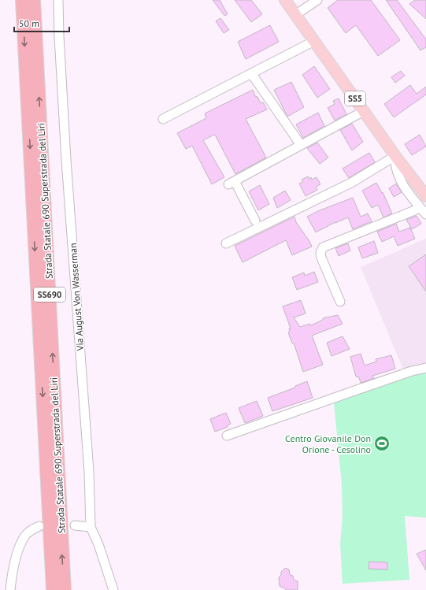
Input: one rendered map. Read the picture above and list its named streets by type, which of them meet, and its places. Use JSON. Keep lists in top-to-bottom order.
{
  "streets": {
    "highway": ["Strada Statale 690 Superstrada del Liri", "SS690"],
    "main road": ["SS5"],
    "street": ["Via August Von Wasserman"]
  },
  "places": {
    "sports": ["Centro Giovanile Don Orione - Cesolino"]
  },
  "scale_bar": "50 m"
}
